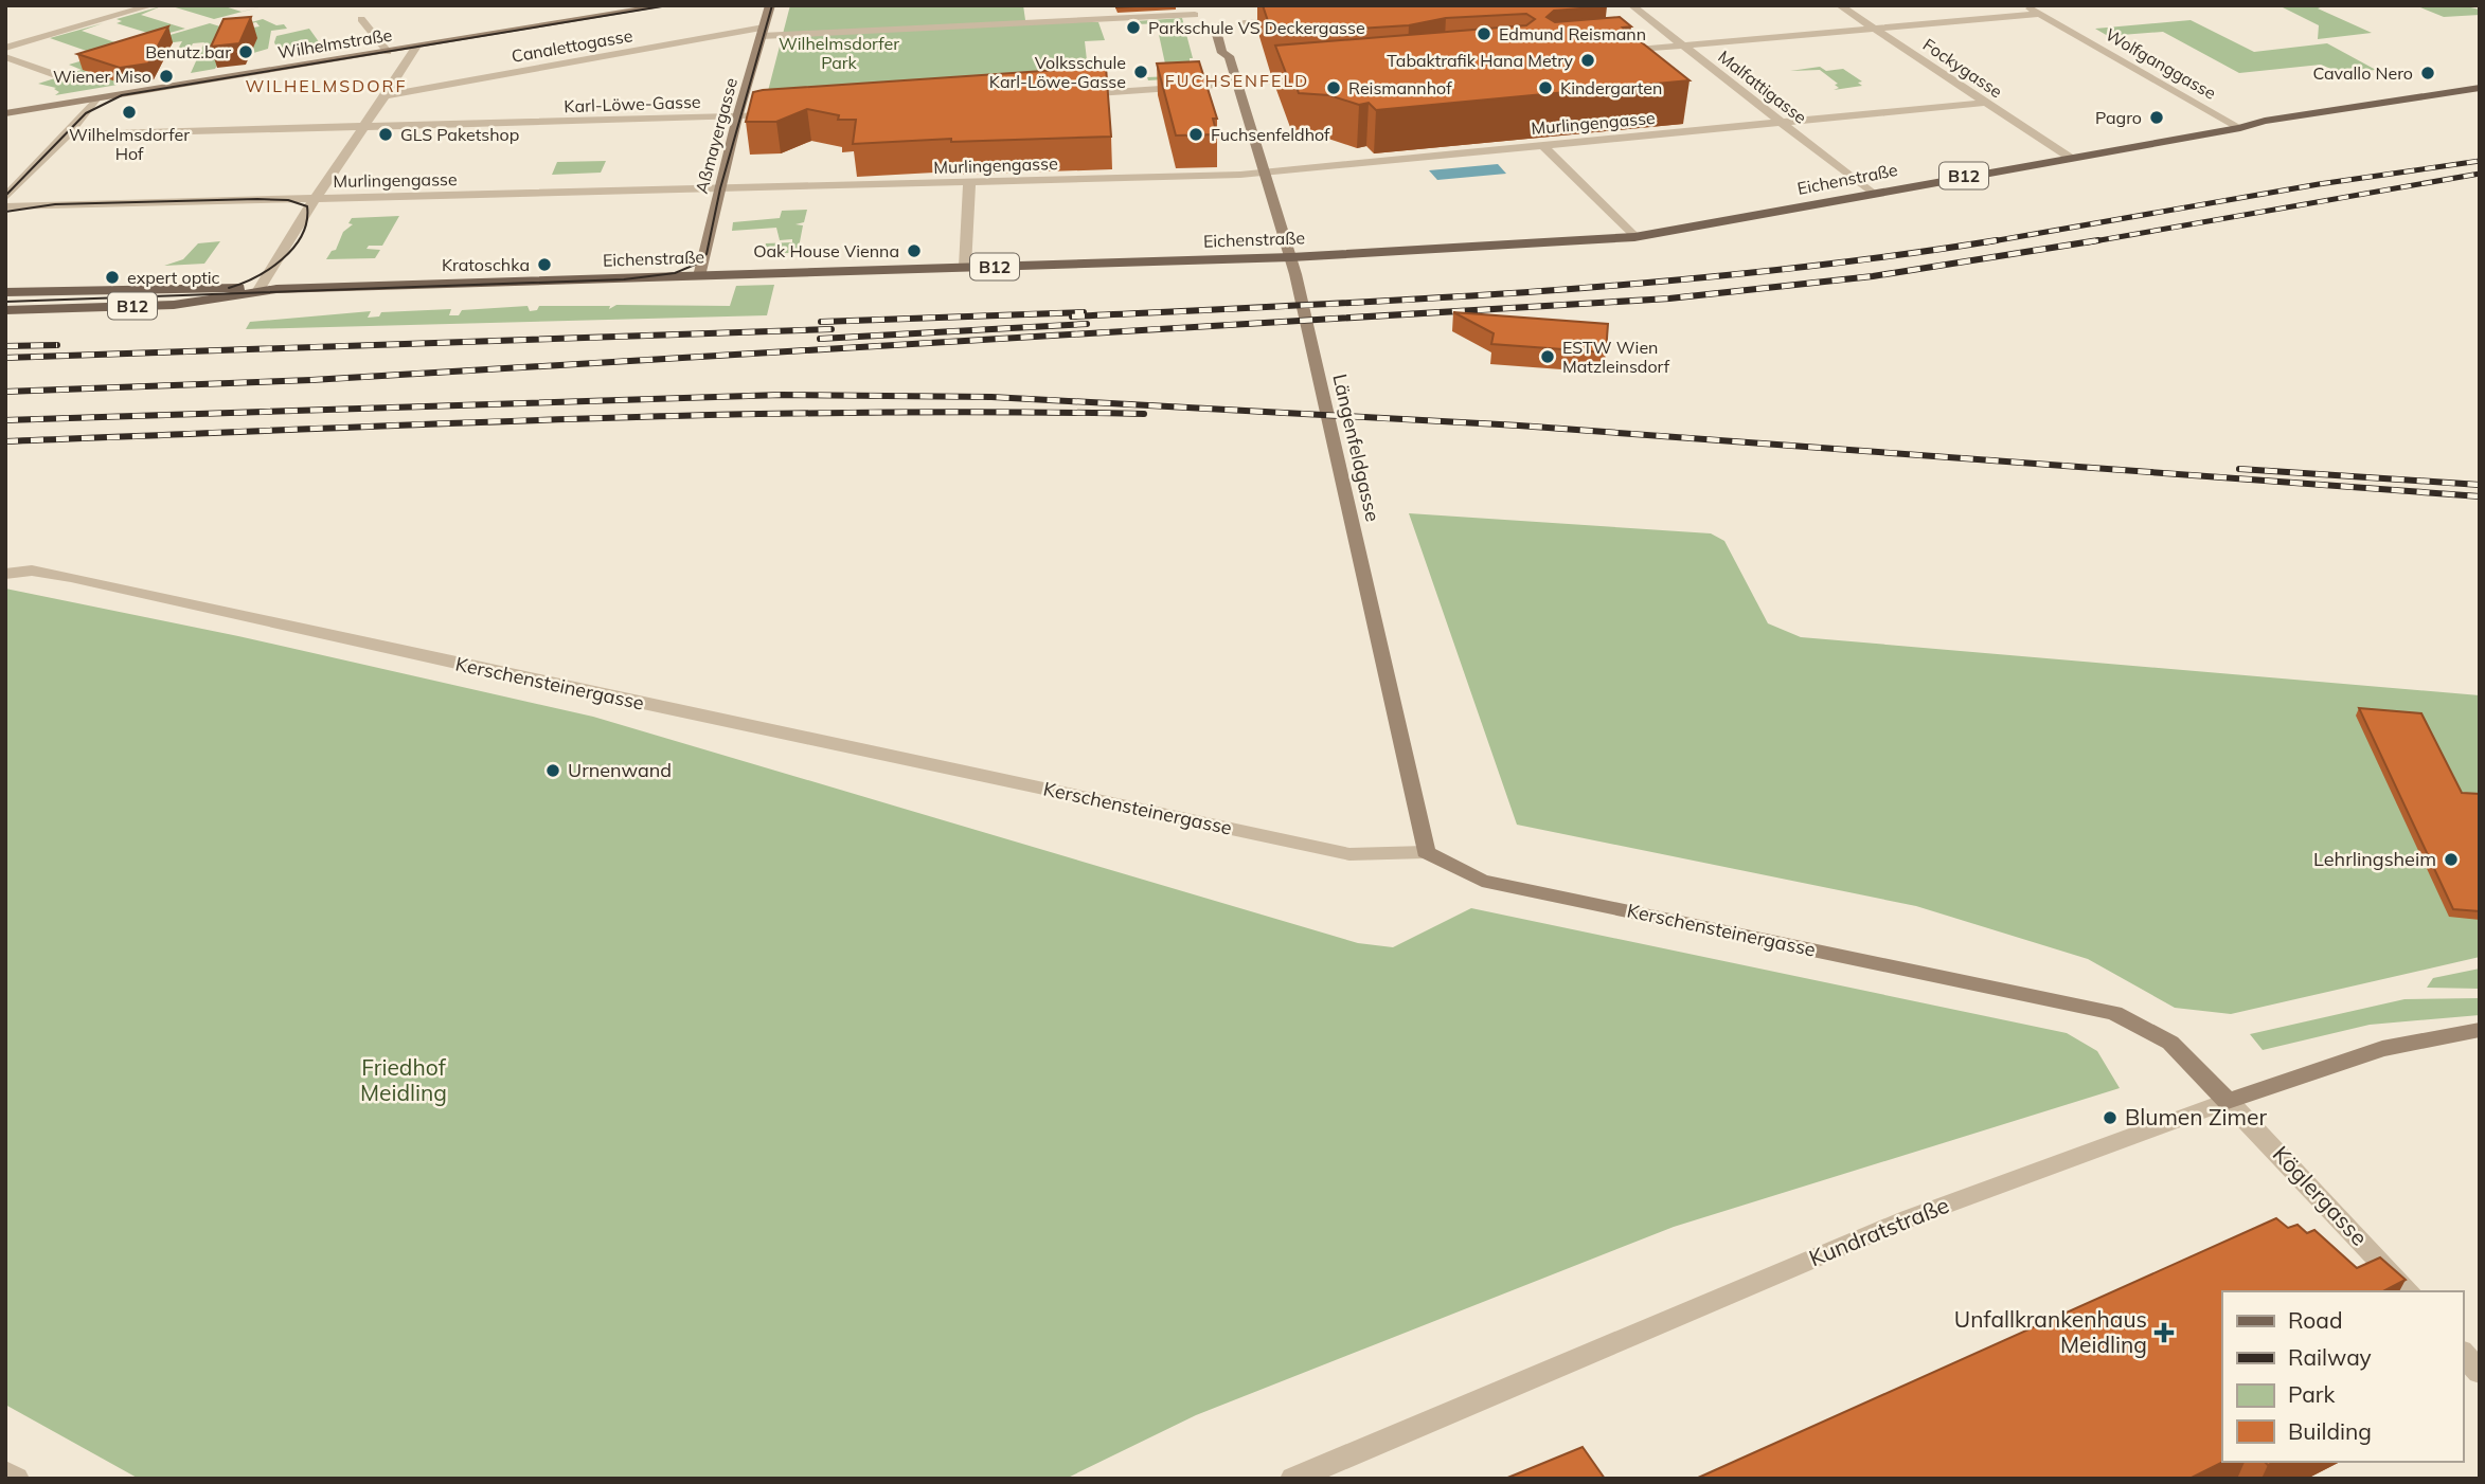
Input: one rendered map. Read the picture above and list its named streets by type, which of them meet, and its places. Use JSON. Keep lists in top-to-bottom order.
{
  "streets": {
    "main road": ["B12", "Eichenstraße"],
    "street": [
      "Wilhelmstraße",
      "Canalettogasse",
      "Wolfganggasse",
      "Fockygasse",
      "Malfattigasse",
      "Karl-Löwe-Gasse",
      "Murlingengasse",
      "Aßmayergasse",
      "Längenfeldgasse",
      "Kerschensteinergasse",
      "Köglergasse",
      "Kundratstraße"
    ]
  },
  "crossings": [
    ["Canalettogasse", "Aßmayergasse"],
    ["Wolfganggasse", "Eichenstraße"],
    ["Fockygasse", "Murlingengasse"],
    ["Fockygasse", "Eichenstraße"],
    ["Malfattigasse", "Murlingengasse"],
    ["Malfattigasse", "Eichenstraße"],
    ["Karl-Löwe-Gasse", "Aßmayergasse"],
    ["Murlingengasse", "Aßmayergasse"],
    ["Murlingengasse", "Längenfeldgasse"],
    ["Aßmayergasse", "Eichenstraße"],
    ["Eichenstraße", "Längenfeldgasse"],
    ["Längenfeldgasse", "Kerschensteinergasse"],
    ["Kerschensteinergasse", "Köglergasse"],
    ["Kerschensteinergasse", "Kundratstraße"],
    ["Köglergasse", "Kundratstraße"]
  ],
  "districts": ["FUCHSENFELD", "WILHELMSDORF"],
  "parks": ["Wilhelmsdorfer Park", "Friedhof Meidling"],
  "places": {
    "other": [
      "Parkschule VS Deckergasse",
      "Edmund Reismann",
      "Benutz.bar",
      "Tabaktrafik Hana Metry",
      "Volksschule Karl-Löwe-Gasse",
      "Cavallo Nero",
      "Wiener Miso",
      "Reismannhof",
      "Kindergarten",
      "Wilhelmsdorfer Hof",
      "Pagro",
      "GLS Paketshop",
      "Fuchsenfeldhof",
      "Oak House Vienna",
      "Kratoschka",
      "expert optic",
      "ESTW Wien Matzleinsdorf",
      "Urnenwand",
      "Lehrlingsheim",
      "Blumen Zimer"
    ],
    "health": ["Unfallkrankenhaus Meidling"]
  },
  "legend": [
    "Road",
    "Railway",
    "Park",
    "Building"
  ]
}
